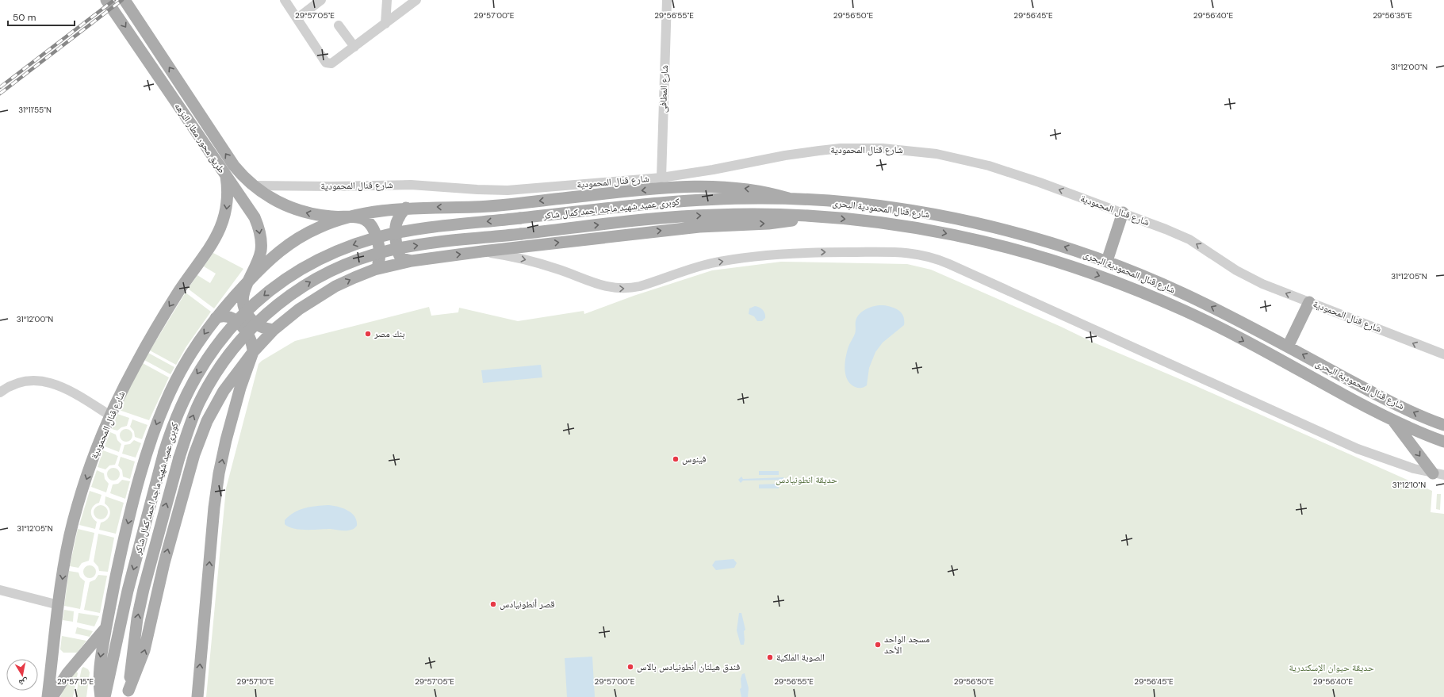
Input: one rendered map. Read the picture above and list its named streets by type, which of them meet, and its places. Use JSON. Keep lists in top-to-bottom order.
{
  "streets": {
    "main road": [
      "طريق محور مطار النزهه",
      "شارع قنال المحمودية",
      "كوبرى عميد شهيد ماجد احمد كمال شاكر",
      "شارع قنال المحمودية البحرى"
    ],
    "street": ["شارع المطافى"]
  },
  "crossings": [
    ["شارع المطافى", "شارع قنال المحمودية"],
    ["طريق محور مطار النزهه", "شارع قنال المحمودية"],
    ["كوبرى عميد شهيد ماجد احمد كمال شاكر", "شارع قنال المحمودية البحرى"]
  ],
  "parks": ["حديقة انطونيادس", "حديقة حيوان الإسكندرية"],
  "places": [
    "بنك مصر",
    "فينوس",
    "قصر أنطونيادس",
    "مسجد الواحد الأحد",
    "الصوبة الملكية",
    "فندق هيلنان أنطونيادس بالاس"
  ],
  "scale_bar": "50 m",
  "north": "bottom",
  "coordinates": [
    "29°56'45\"E",
    "29°57'05\"E",
    "29°57'00\"E",
    "29°56'55\"E",
    "29°56'50\"E",
    "29°56'40\"E",
    "29°56'35\"E",
    "31°12'00\"N",
    "31°11'55\"N",
    "31°12'05\"N",
    "31°12'10\"N",
    "29°57'15\"E",
    "29°57'10\"E"
  ]
}
